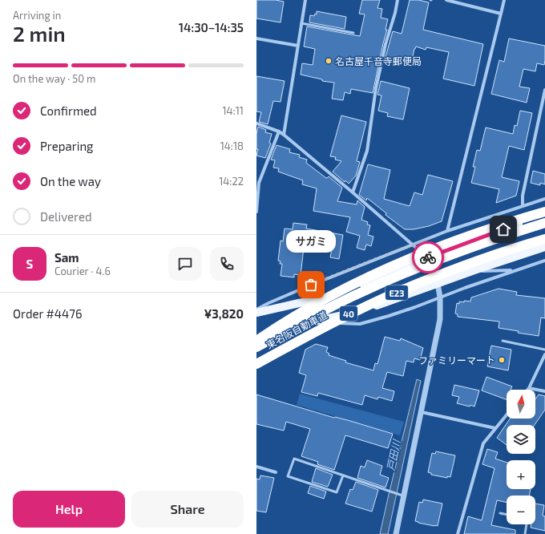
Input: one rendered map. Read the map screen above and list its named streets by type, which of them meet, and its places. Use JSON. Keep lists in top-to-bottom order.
{
  "streets": {
    "highway": ["E23", "東名阪自動車道"],
    "main road": ["40"]
  },
  "water": ["戸田川"],
  "places": ["名古屋千音寺郵便局", "サガミ", "ファミリーマート"],
  "north": "top",
  "page": {
    "heading": ["2 min", "Arriving in", "14:30–14:35"],
    "panel": [
      "Sam",
      "Courier · 4.6",
      "Order #4476",
      "¥3,820"
    ],
    "bar": "On the way · 50 m",
    "list": [
      ["Confirmed", "14:11"],
      ["Preparing", "14:18"],
      ["On the way", "14:22"],
      "Delivered"
    ],
    "bubble": "サガミ",
    "round": "S",
    "map_buttons": ["+", "−"],
    "buttons": ["Help", "Share"]
  }
}
